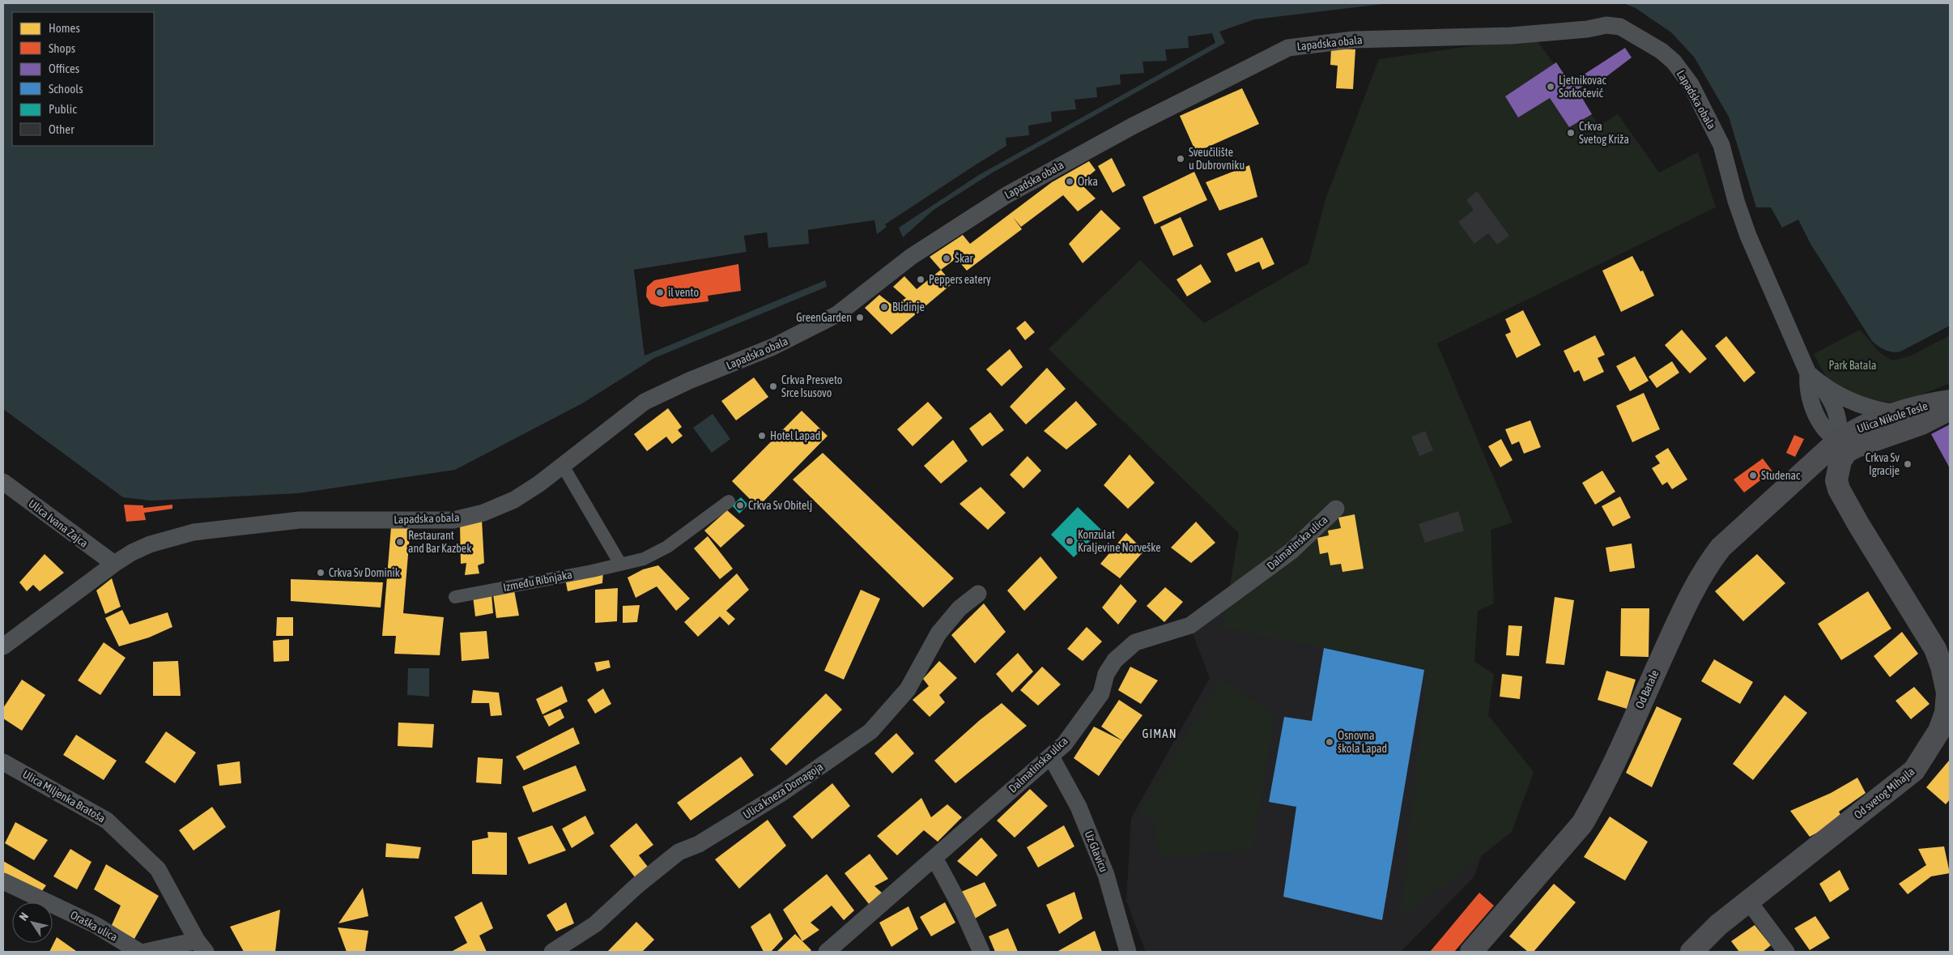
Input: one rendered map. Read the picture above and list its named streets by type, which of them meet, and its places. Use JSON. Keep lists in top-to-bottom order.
{
  "streets": {
    "main road": ["Ulica Nikole Tesle", "Od Batale", "Od svetog Mihajla"],
    "street": [
      "Lapadska obala",
      "Ulica Ivana Zajca",
      "Dalmatinska ulica",
      "Između Ribnjaka",
      "Ulica kneza Domagoja",
      "Ulica Miljenka Bratoša",
      "Uz Glavicu",
      "Oraška ulica"
    ]
  },
  "crossings": [
    ["Lapadska obala", "Ulica Nikole Tesle"],
    ["Lapadska obala", "Ulica Ivana Zajca"],
    ["Lapadska obala", "Od Batale"],
    ["Lapadska obala", "Od svetog Mihajla"],
    ["Ulica Nikole Tesle", "Od Batale"],
    ["Ulica Nikole Tesle", "Od svetog Mihajla"],
    ["Dalmatinska ulica", "Uz Glavicu"],
    ["Od Batale", "Od svetog Mihajla"]
  ],
  "districts": ["GIMAN"],
  "parks": ["Park Batala"],
  "places": [
    "Ljetnikovac Sorkočević",
    "Crkva Svetog Križa",
    "Sveučilište u Dubrovniku",
    "Orka",
    "Škar",
    "Peppers eatery",
    "il vento",
    "Blidinje",
    "GreenGarden",
    "Crkva Presveto Srce Isusovo",
    "Hotel Lapad",
    "Crkva Sv Igracije",
    "Studenac",
    "Crkva Sv Obitelj",
    "Konzulat Kraljevine Norveške",
    "Restaurant and Bar Kazbek",
    "Crkva Sv Dominik",
    "Osnovna škola Lapad"
  ],
  "legend": [
    "Homes",
    "Shops",
    "Offices",
    "Schools",
    "Public",
    "Other"
  ],
  "north": "top left"
}
